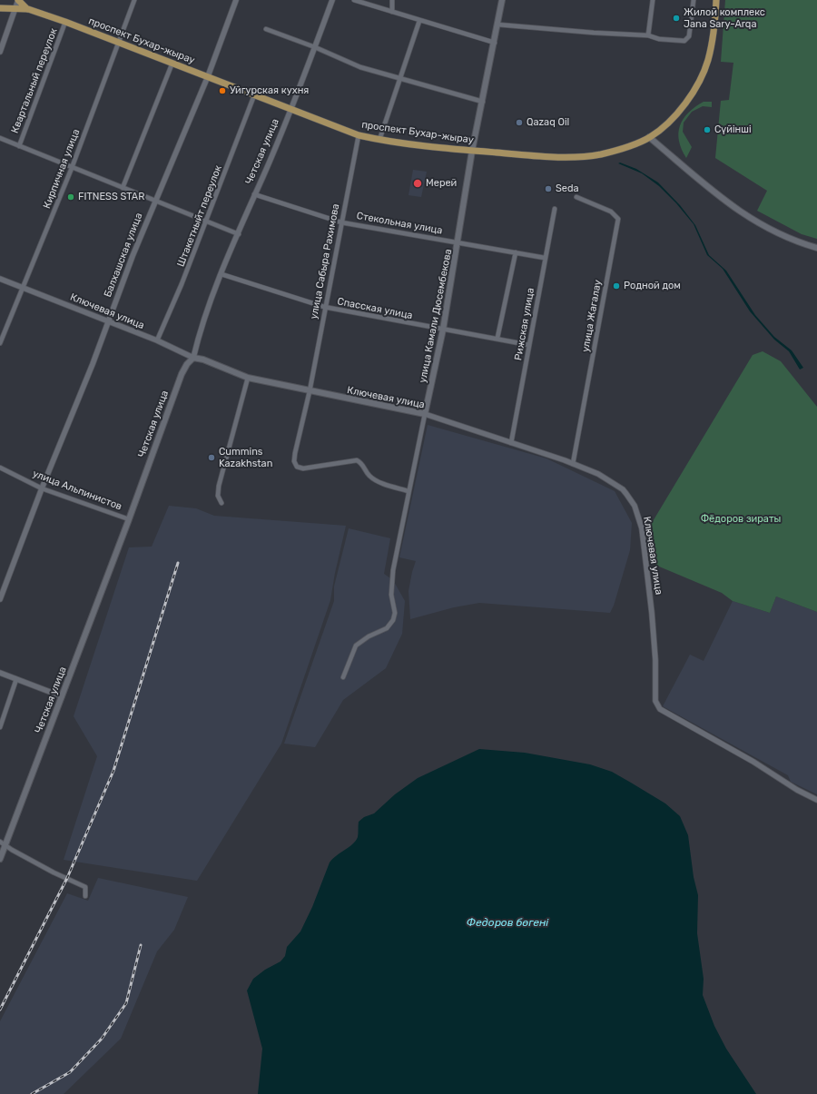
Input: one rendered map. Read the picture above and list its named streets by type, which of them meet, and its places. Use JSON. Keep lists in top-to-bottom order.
{
  "streets": {
    "main road": [
      "проспект Бухар-жырау",
      "Четская улица",
      "Ключевая улица",
      "улица Камали Дюсембекова"
    ],
    "street": [
      "Квартальный переулок",
      "Кирпичная улица",
      "Штакетныйт переулок",
      "Стекольная улица",
      "Балхашская улица",
      "улица Сабыра Рахимова",
      "Спасская улица",
      "улица Жагалау",
      "Рижская улица",
      "улица Альпинистов"
    ]
  },
  "crossings": [
    ["проспект Бухар-жырау", "Квартальный переулок"],
    ["проспект Бухар-жырау", "Четская улица"],
    ["проспект Бухар-жырау", "Кирпичная улица"],
    ["проспект Бухар-жырау", "Штакетныйт переулок"],
    ["проспект Бухар-жырау", "Балхашская улица"],
    ["проспект Бухар-жырау", "улица Сабыра Рахимова"],
    ["проспект Бухар-жырау", "улица Камали Дюсембекова"],
    ["Четская улица", "Стекольная улица"],
    ["Четская улица", "Спасская улица"],
    ["Четская улица", "Ключевая улица"],
    ["Четская улица", "улица Альпинистов"],
    ["Кирпичная улица", "Ключевая улица"],
    ["Штакетныйт переулок", "Ключевая улица"],
    ["Стекольная улица", "улица Сабыра Рахимова"],
    ["Стекольная улица", "улица Камали Дюсембекова"],
    ["Стекольная улица", "Рижская улица"],
    ["Балхашская улица", "Ключевая улица"],
    ["Балхашская улица", "улица Альпинистов"],
    ["улица Сабыра Рахимова", "Спасская улица"],
    ["улица Сабыра Рахимова", "Ключевая улица"],
    ["улица Сабыра Рахимова", "улица Камали Дюсембекова"],
    ["Спасская улица", "улица Камали Дюсембекова"],
    ["Спасская улица", "Рижская улица"],
    ["Ключевая улица", "улица Камали Дюсембекова"],
    ["Ключевая улица", "улица Жагалау"],
    ["Ключевая улица", "Рижская улица"]
  ],
  "water": ["Федоров бөгені"],
  "parks": ["Фёдоров зираты"],
  "places": [
    "Жилой комплекс Jana Sary-Arqa",
    "Уйгурская кухня",
    "Qazaq Oil",
    "Сүйінші",
    "Мерей",
    "Seda",
    "FITNESS STAR",
    "Родной дом",
    "Cummins Kazakhstan"
  ]
}
